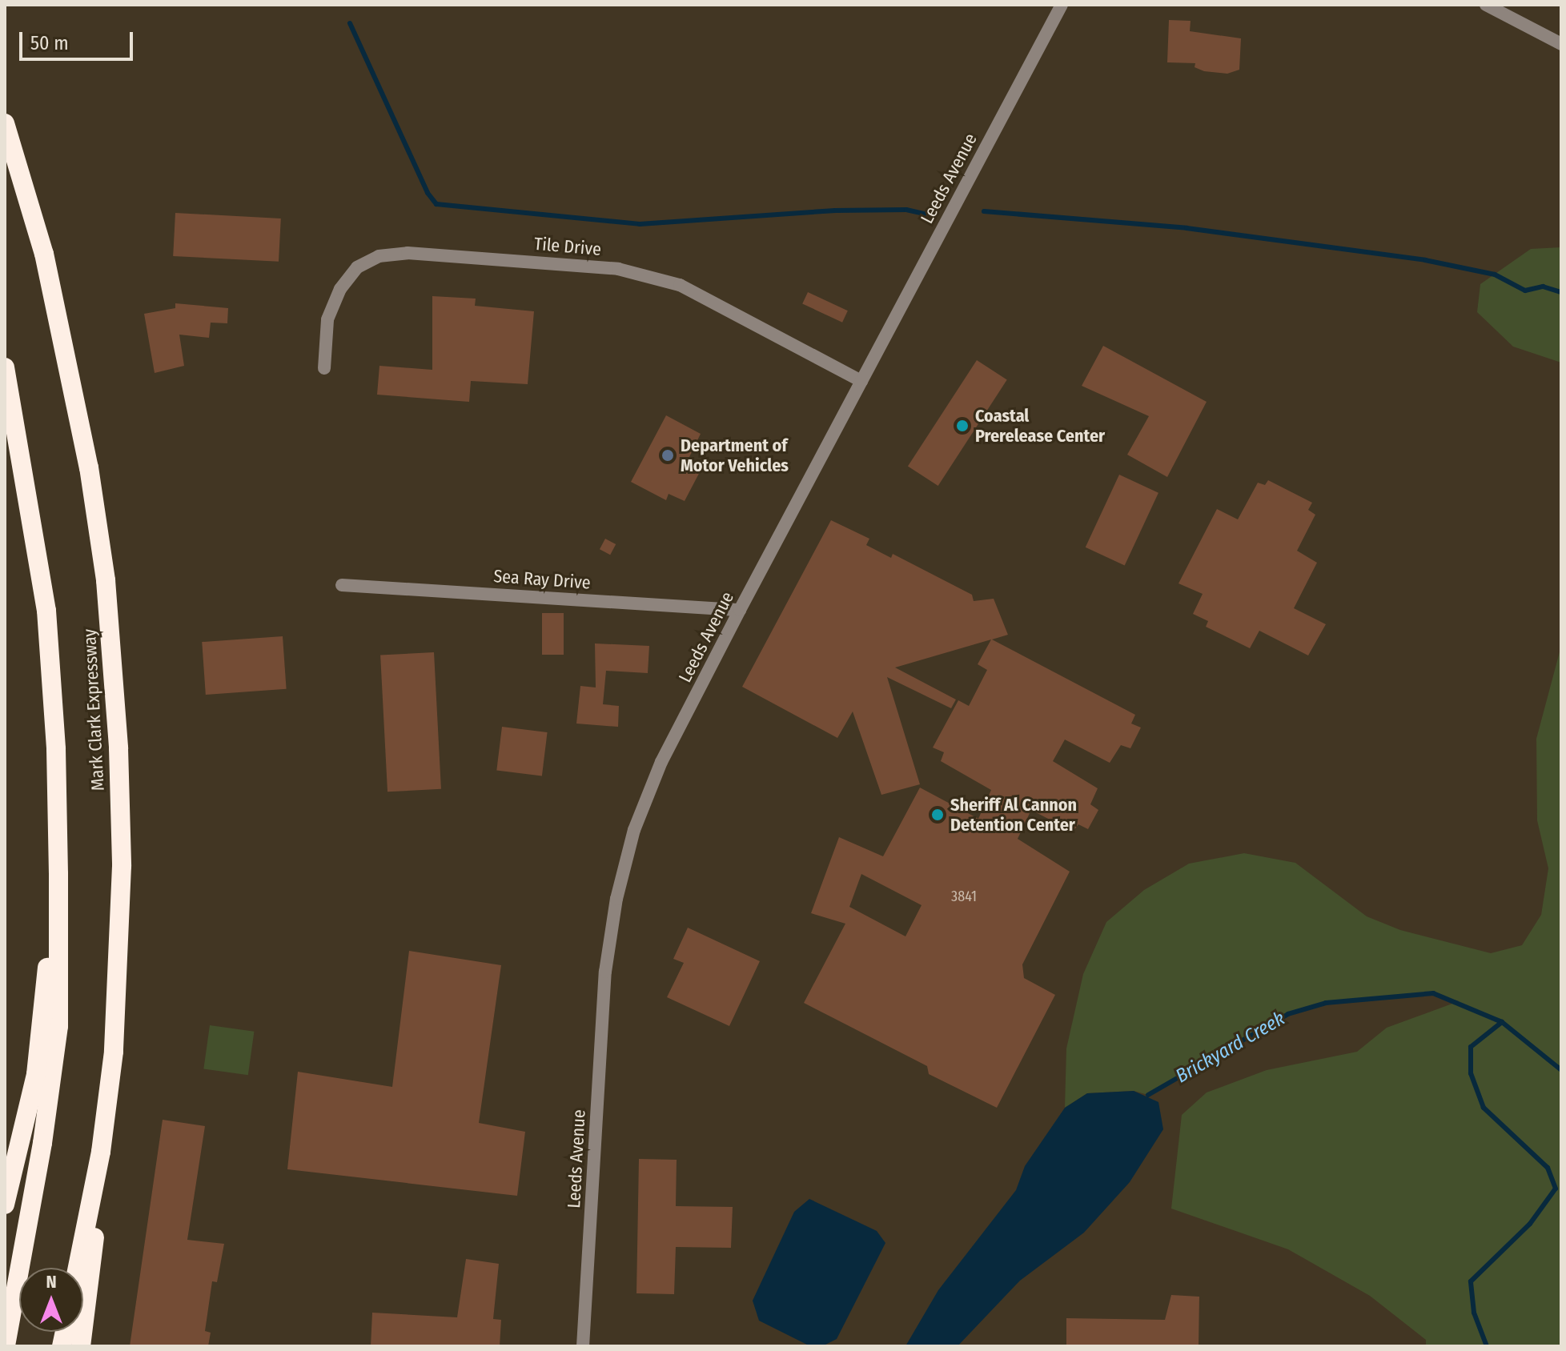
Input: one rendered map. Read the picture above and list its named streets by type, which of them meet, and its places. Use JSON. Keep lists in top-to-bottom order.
{
  "streets": {
    "highway": ["Mark Clark Expressway"],
    "street": ["Leeds Avenue", "Tile Drive", "Sea Ray Drive"]
  },
  "crossings": [
    ["Leeds Avenue", "Tile Drive"],
    ["Leeds Avenue", "Sea Ray Drive"]
  ],
  "water": ["Brickyard Creek"],
  "places": ["Coastal Prerelease Center", "Department of Motor Vehicles", "Sheriff Al Cannon Detention Center"],
  "house_numbers": ["3841"],
  "scale_bar": "50 m",
  "north": "top"
}
